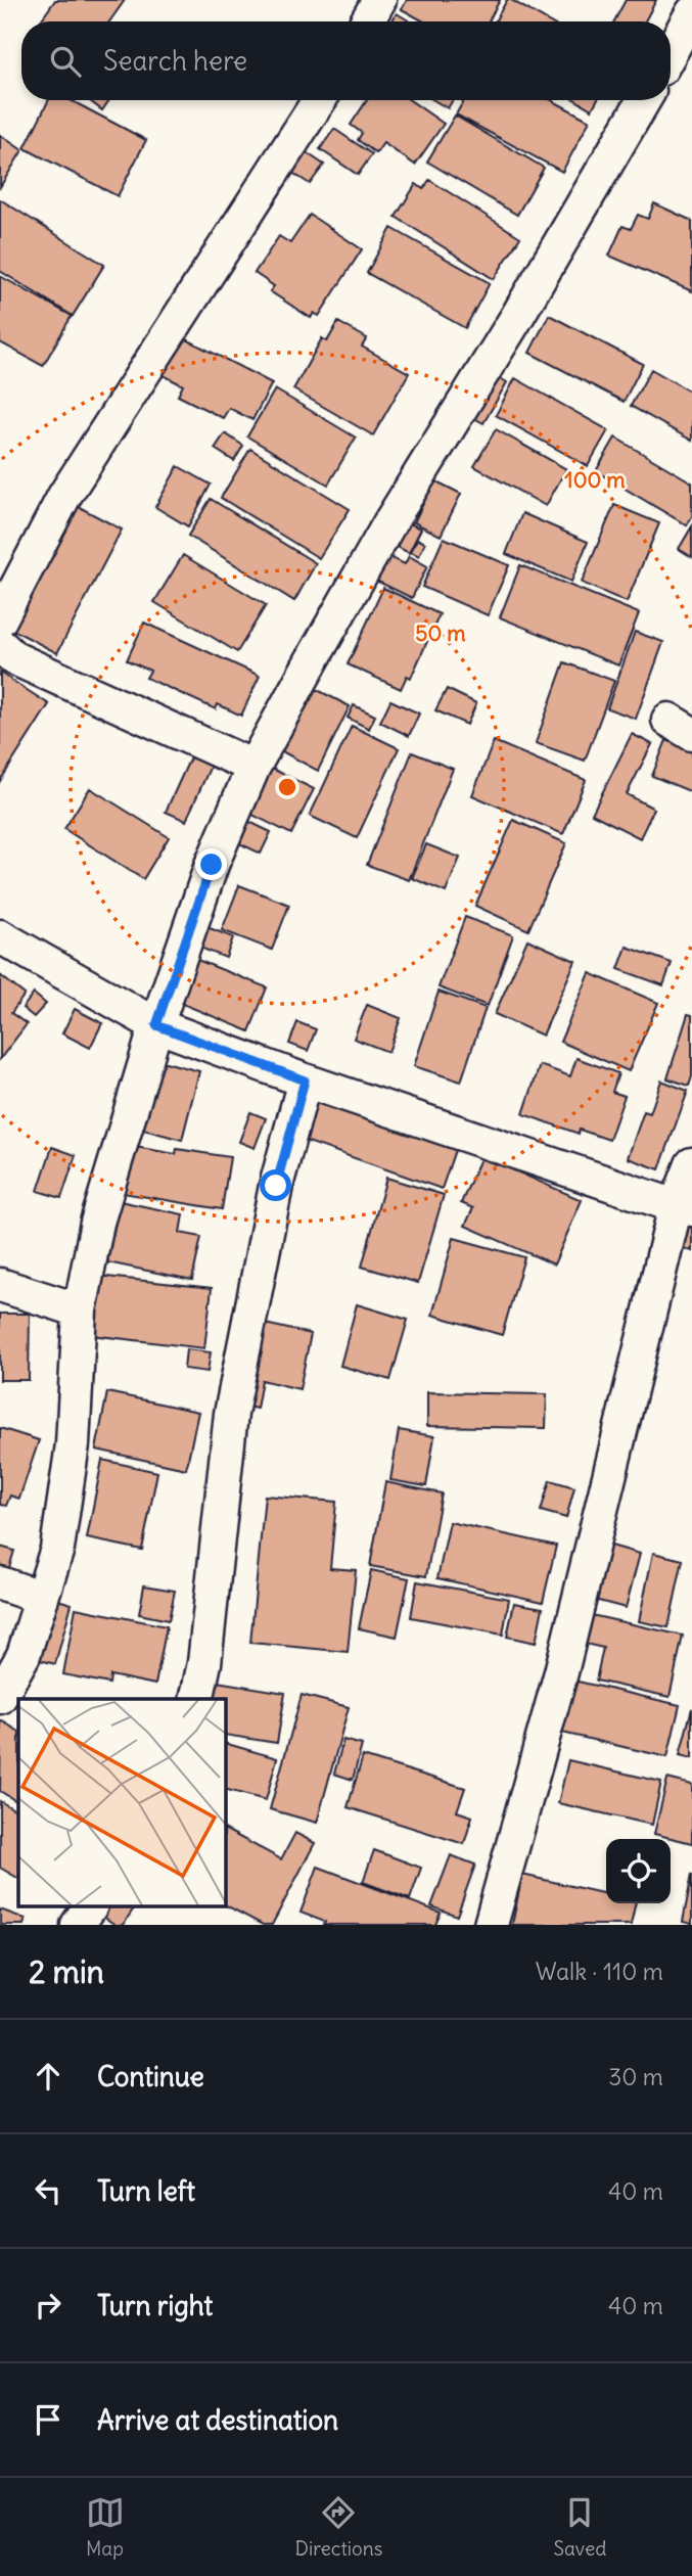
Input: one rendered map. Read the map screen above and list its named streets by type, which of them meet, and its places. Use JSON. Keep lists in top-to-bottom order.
{
  "page": {
    "search": "Search here",
    "heading": ["2 min", "Walk · 110 m"],
    "list": [
      ["Continue", "30 m"],
      ["Turn left", "40 m"],
      ["Turn right", "40 m"],
      "Arrive at destination"
    ],
    "nav": ["Map", "Directions", "Saved"]
  },
  "rings": ["100 m", "50 m"]
}
